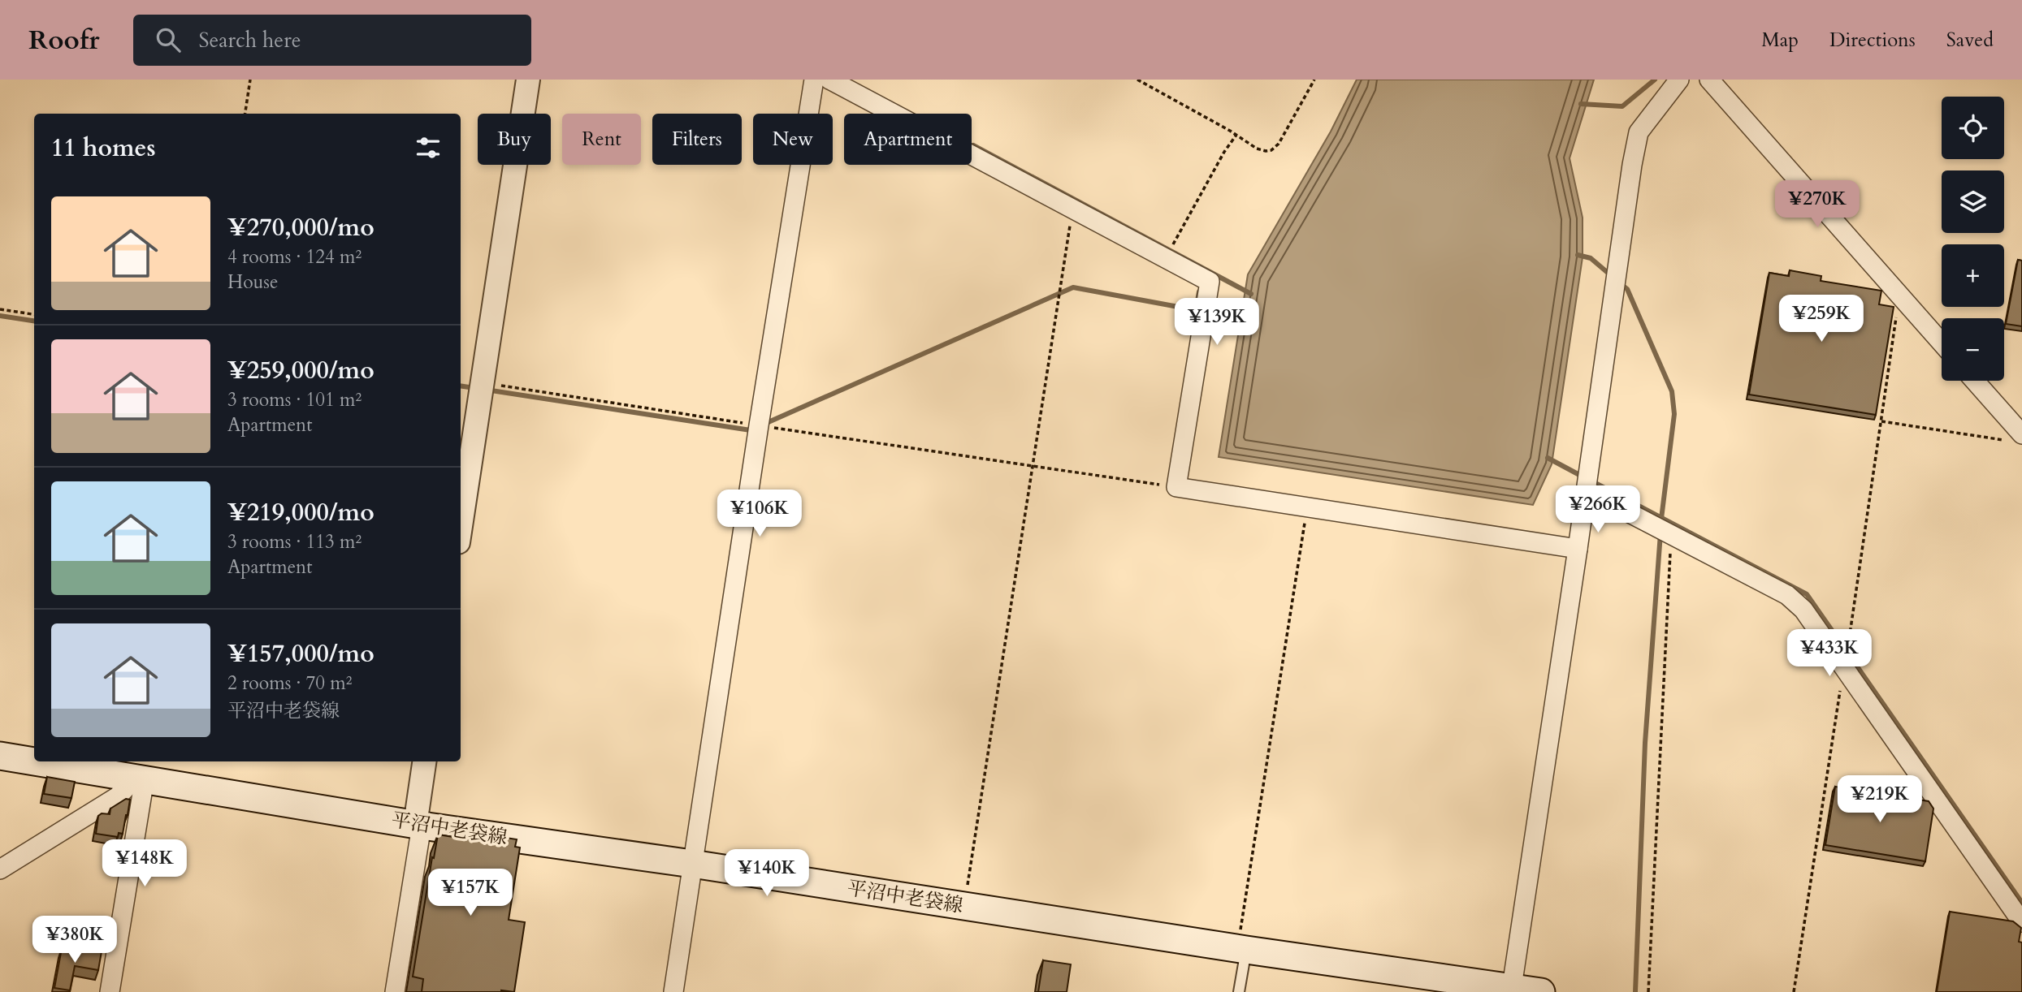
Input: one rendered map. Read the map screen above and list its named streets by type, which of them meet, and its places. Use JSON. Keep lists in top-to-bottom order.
{
  "streets": {
    "main road": ["平沼中老袋線"]
  },
  "page": {
    "header": "Roofr",
    "search": "Search here",
    "nav": ["Map", "Directions", "Saved"],
    "map_buttons": ["+", "−"],
    "chip": [
      "Buy",
      "Rent",
      "Filters",
      "New",
      "Apartment"
    ],
    "heading": "11 homes",
    "price": [
      "¥270K",
      "¥259K",
      "¥139K",
      "¥266K",
      "¥106K",
      "¥433K",
      "¥219K",
      "¥148K",
      "¥140K",
      "¥157K",
      "¥380K"
    ],
    "list": [
      {
        "name": "¥270,000/mo",
        "note": "4 rooms · 124 m² · House"
      },
      {
        "name": "¥259,000/mo",
        "note": "3 rooms · 101 m² · Apartment"
      },
      {
        "name": "¥219,000/mo",
        "note": "3 rooms · 113 m² · Apartment"
      },
      {
        "name": "¥157,000/mo",
        "note": "2 rooms · 70 m² · 平沼中老袋線"
      }
    ]
  }
}
